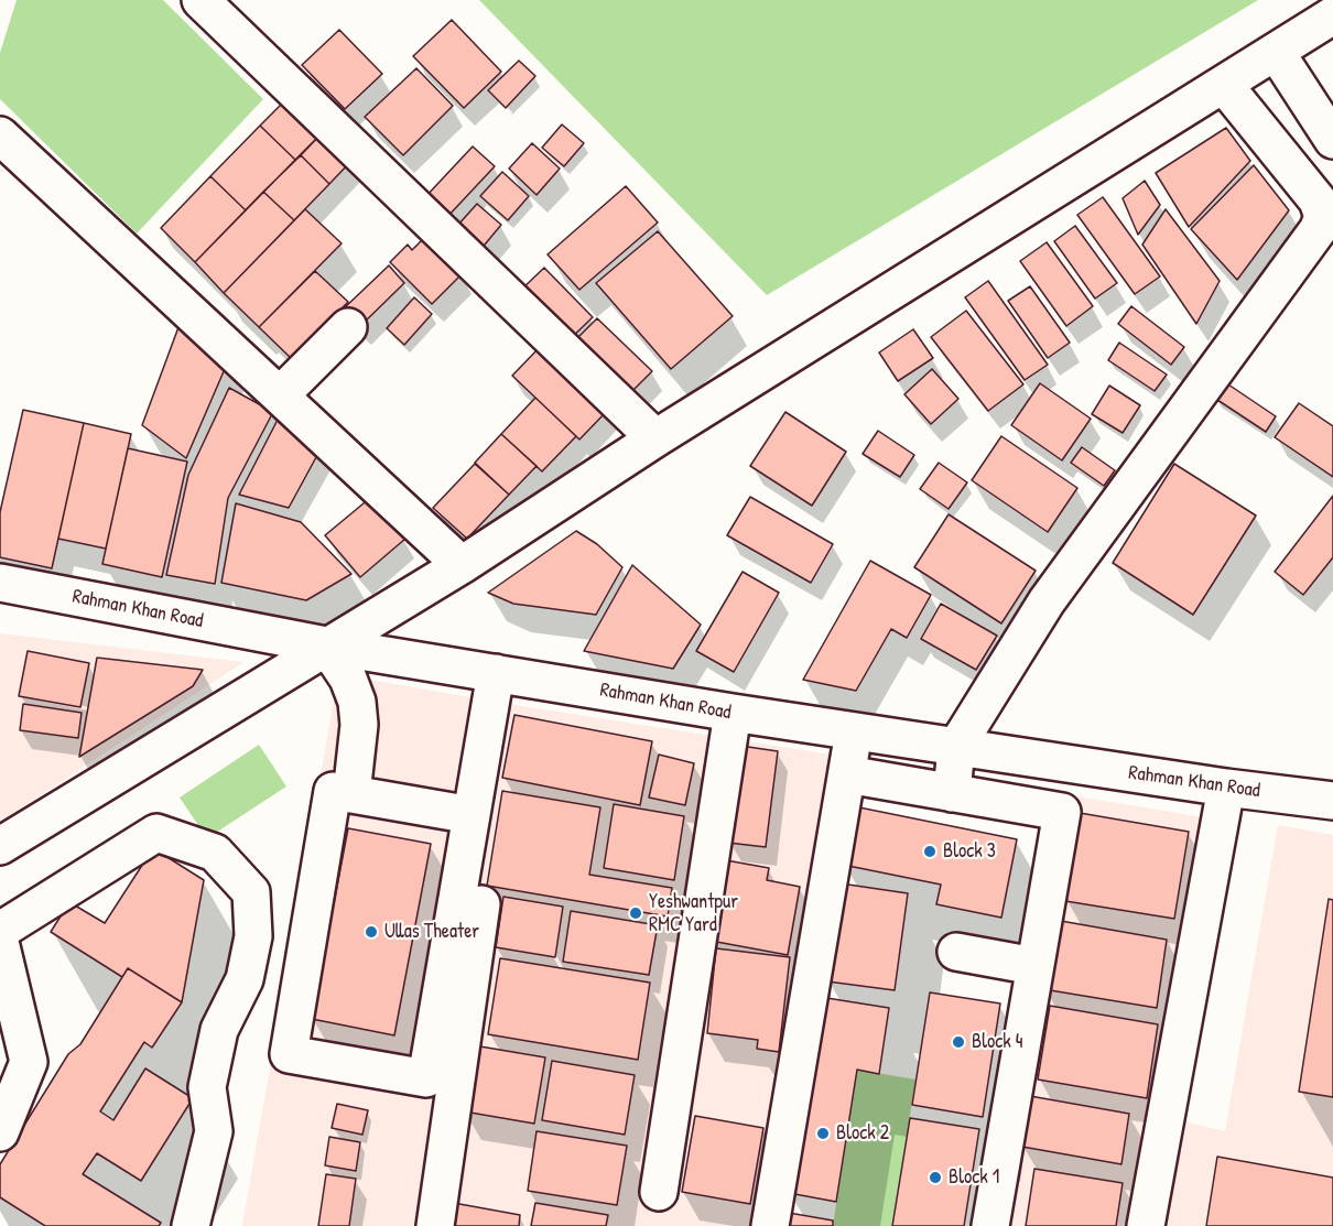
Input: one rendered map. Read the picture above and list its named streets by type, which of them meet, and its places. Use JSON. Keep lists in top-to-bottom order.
{
  "streets": {
    "street": ["Rahman Khan Road"]
  },
  "places": [
    "Block 3",
    "Yeshwantpur RMC Yard",
    "Ullas Theater",
    "Block 4",
    "Block 2",
    "Block 1"
  ]
}
